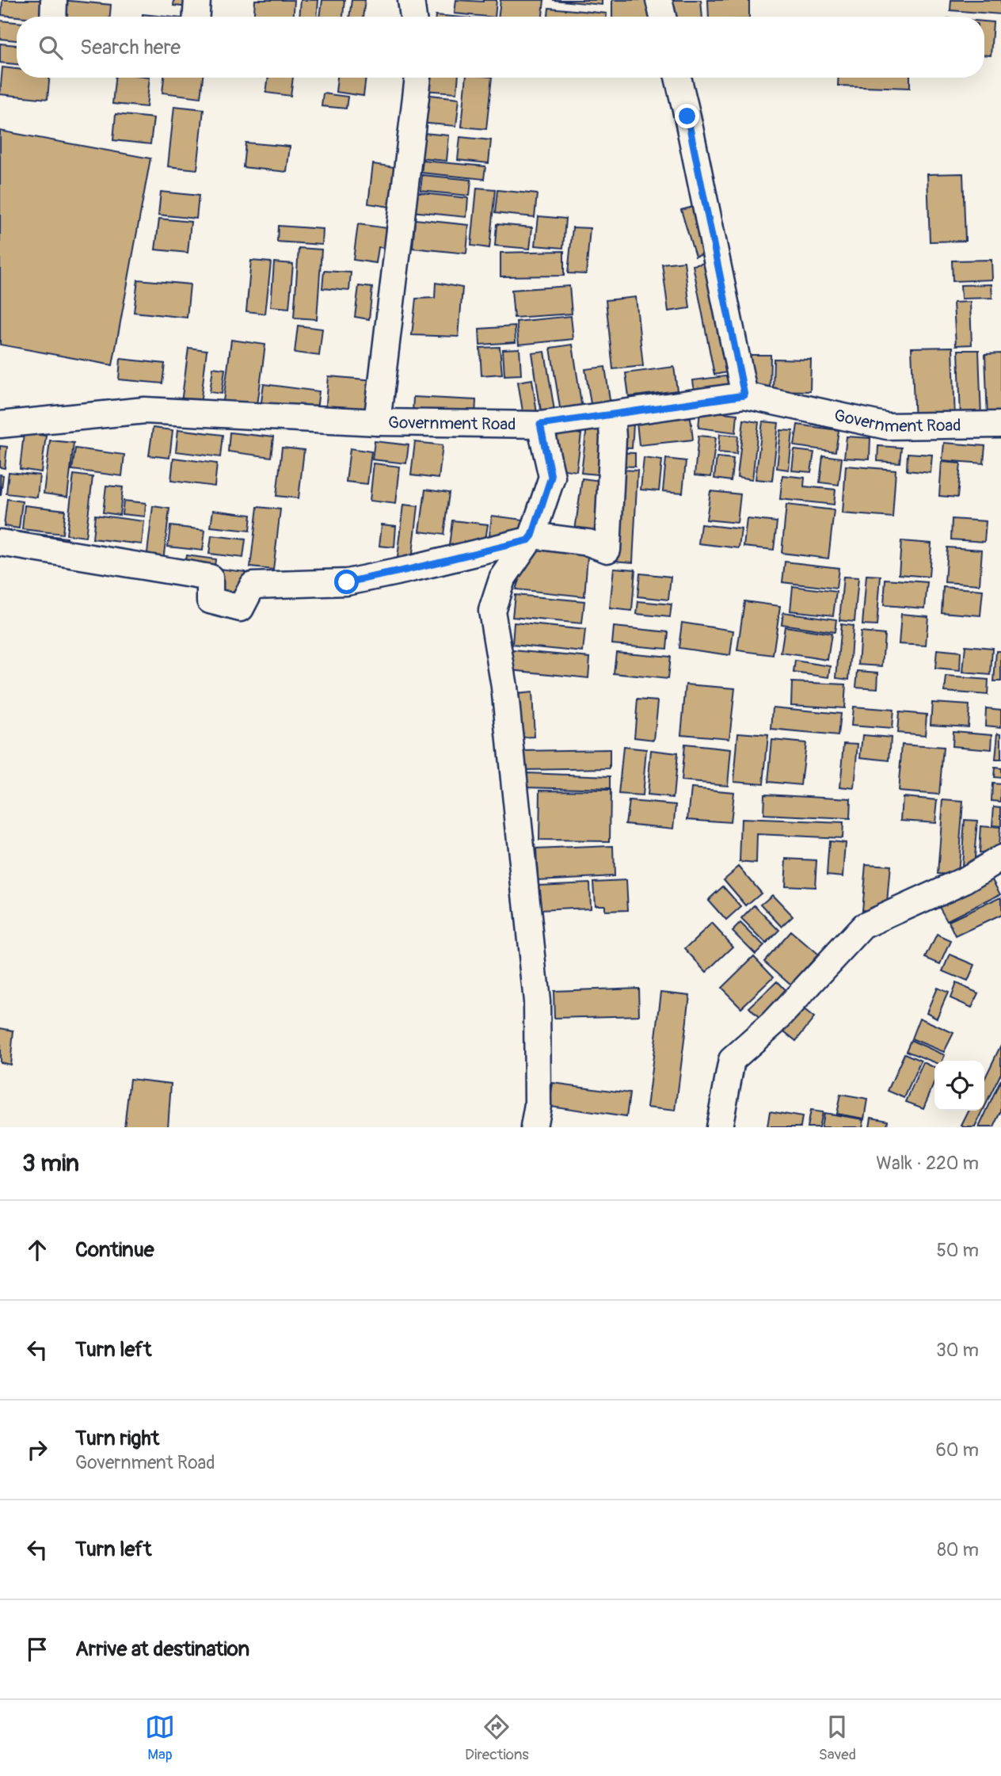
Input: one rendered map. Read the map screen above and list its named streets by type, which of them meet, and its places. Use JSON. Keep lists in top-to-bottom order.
{
  "streets": {
    "street": ["Government Road"]
  },
  "page": {
    "search": "Search here",
    "heading": ["3 min", "Walk · 220 m"],
    "list": [
      ["Continue", "50 m"],
      ["Turn left", "30 m"],
      ["Turn right", "Government Road", "60 m"],
      ["Turn left", "80 m"],
      "Arrive at destination"
    ],
    "nav": ["Map", "Directions", "Saved"]
  }
}
